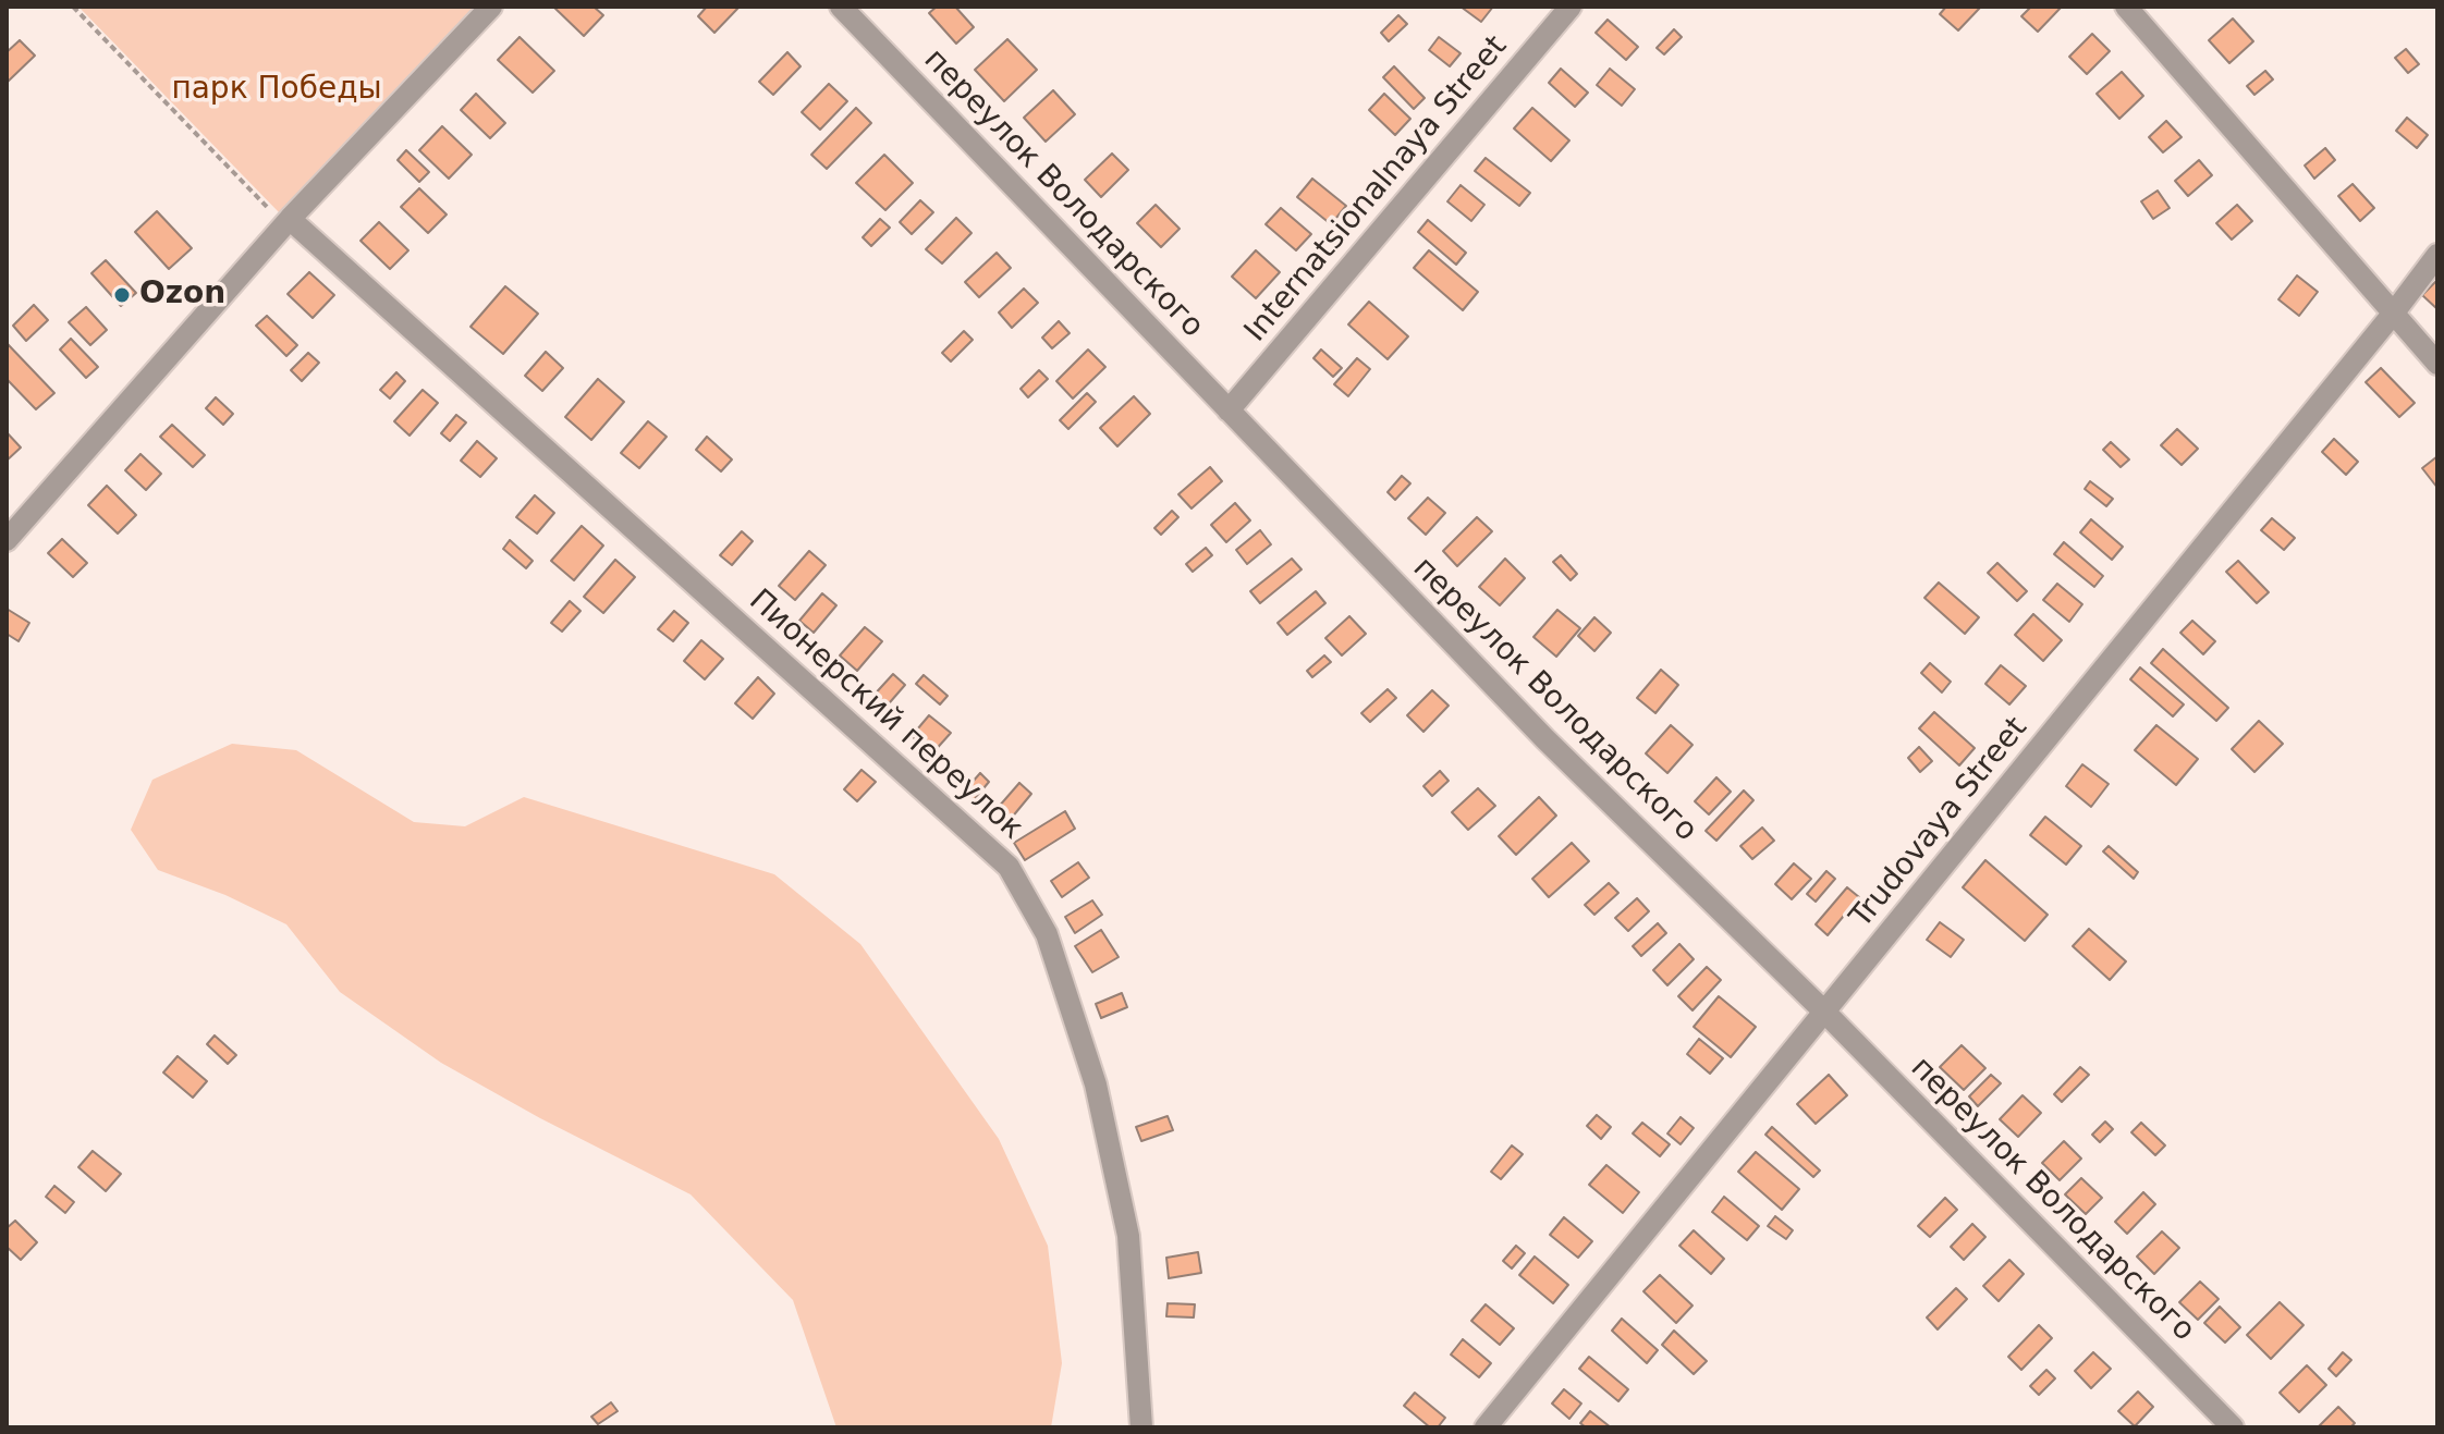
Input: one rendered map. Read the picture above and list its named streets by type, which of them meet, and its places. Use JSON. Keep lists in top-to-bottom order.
{
  "streets": {
    "street": [
      "Internatsionalnaya Street",
      "переулок Володарского",
      "Пионерский переулок",
      "Trudovaya Street"
    ]
  },
  "crossings": [
    ["Internatsionalnaya Street", "переулок Володарского"],
    ["переулок Володарского", "Trudovaya Street"]
  ],
  "parks": ["парк Победы"],
  "places": ["Ozon"]
}
